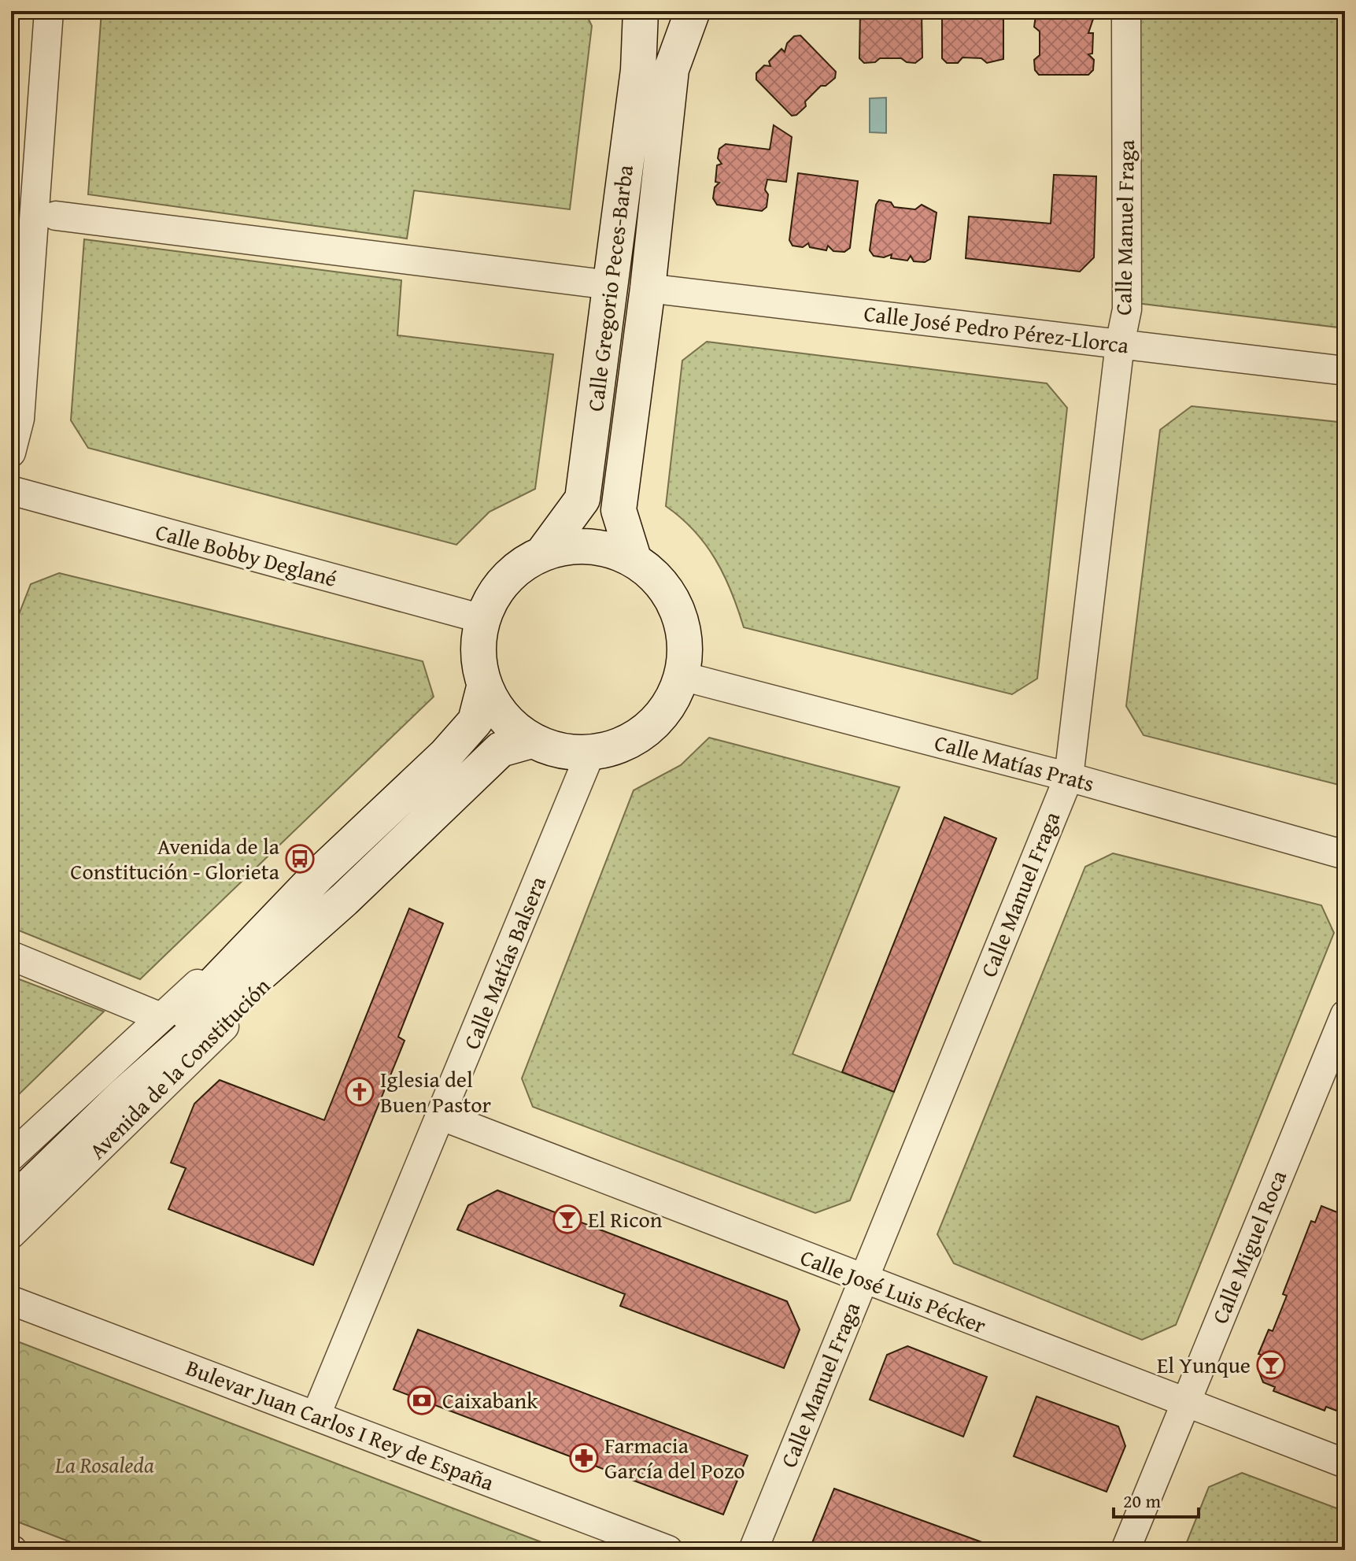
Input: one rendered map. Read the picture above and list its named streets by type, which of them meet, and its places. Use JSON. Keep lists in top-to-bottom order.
{
  "streets": {
    "street": [
      "Calle Manuel Fraga",
      "Calle Gregorio Peces-Barba",
      "Calle José Pedro Pérez-Llorca",
      "Calle Bobby Deglané",
      "Calle Matías Prats",
      "Calle Matías Balsera",
      "Avenida de la Constitución",
      "Calle Miguel Roca",
      "Calle José Luis Pécker",
      "Bulevar Juan Carlos I Rey de España"
    ]
  },
  "crossings": [
    ["Calle Manuel Fraga", "Calle José Pedro Pérez-Llorca"],
    ["Calle Manuel Fraga", "Calle Matías Prats"],
    ["Calle Manuel Fraga", "Calle José Luis Pécker"],
    ["Calle Gregorio Peces-Barba", "Calle José Pedro Pérez-Llorca"],
    ["Calle Gregorio Peces-Barba", "Calle Bobby Deglané"],
    ["Calle Gregorio Peces-Barba", "Calle Matías Prats"],
    ["Calle Gregorio Peces-Barba", "Calle Matías Balsera"],
    ["Calle Gregorio Peces-Barba", "Avenida de la Constitución"],
    ["Calle Bobby Deglané", "Calle Matías Prats"],
    ["Calle Bobby Deglané", "Calle Matías Balsera"],
    ["Calle Bobby Deglané", "Avenida de la Constitución"],
    ["Calle Matías Prats", "Calle Matías Balsera"],
    ["Calle Matías Prats", "Avenida de la Constitución"],
    ["Calle Matías Balsera", "Avenida de la Constitución"],
    ["Calle Matías Balsera", "Calle José Luis Pécker"],
    ["Calle Matías Balsera", "Bulevar Juan Carlos I Rey de España"],
    ["Calle Miguel Roca", "Calle José Luis Pécker"]
  ],
  "parks": ["La Rosaleda"],
  "places": {
    "bus stop": ["Avenida de la Constitución - Glorieta"],
    "church": ["Iglesia del Buen Pastor"],
    "bar": ["El Ricon", "El Yunque"],
    "bank": ["Caixabank"],
    "pharmacy": ["Farmacia García del Pozo"]
  },
  "scale_bar": "20 m"
}
